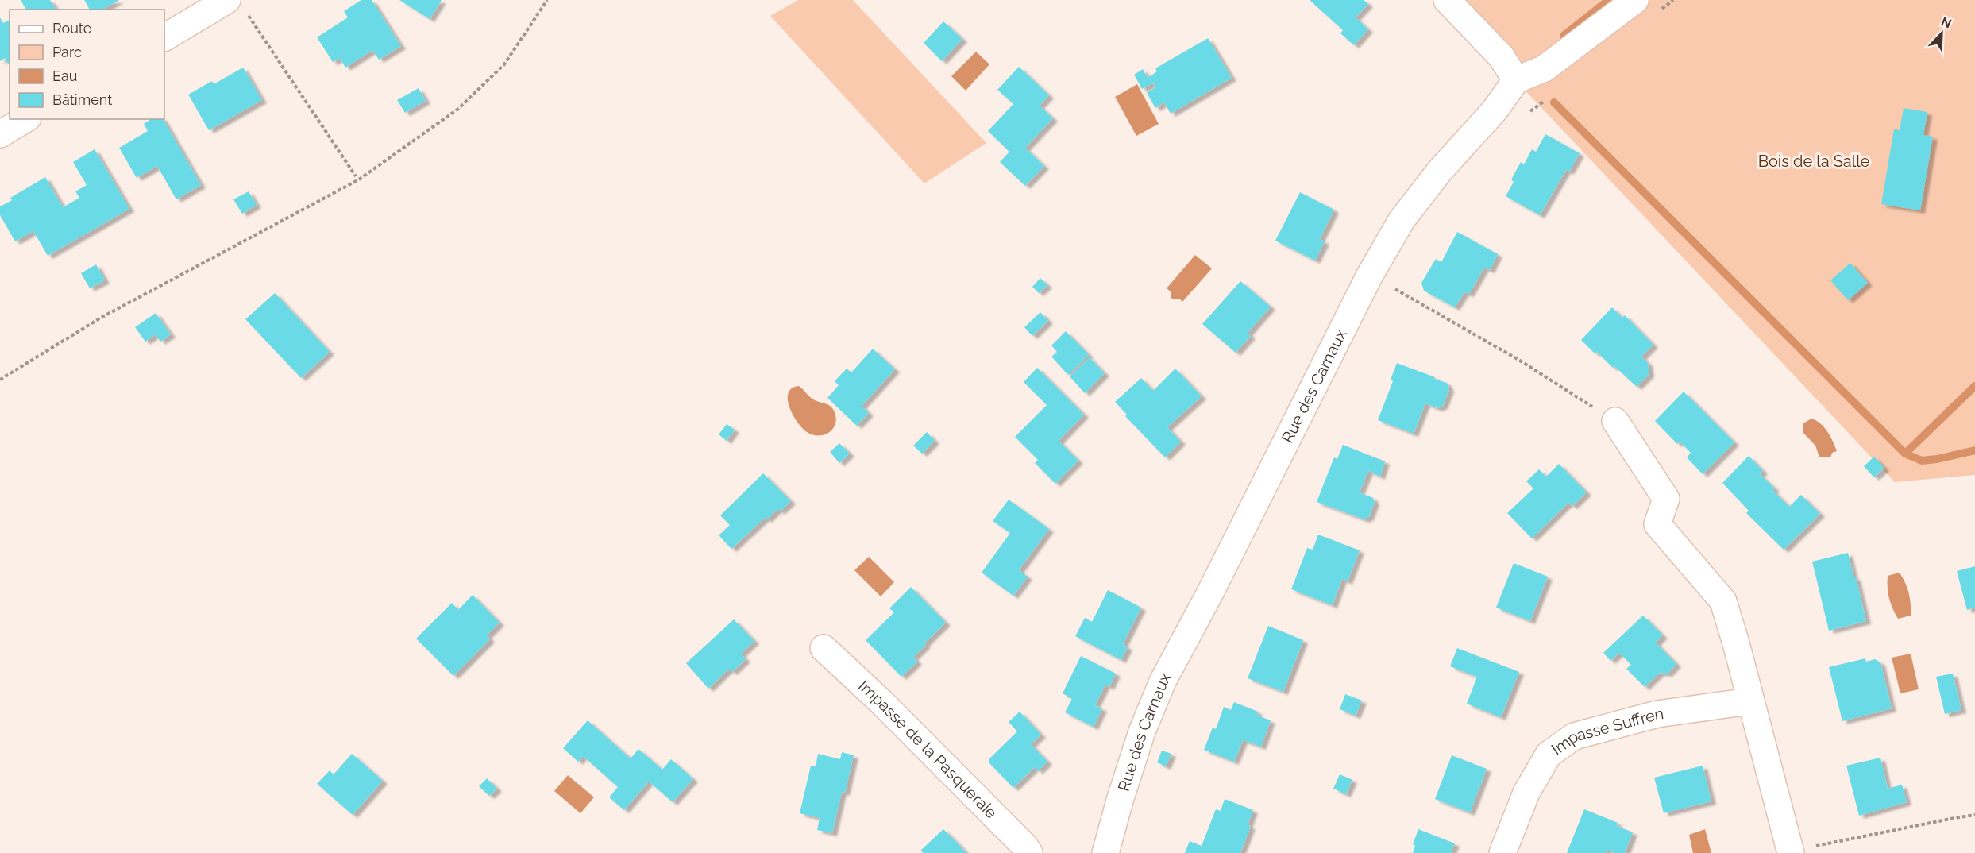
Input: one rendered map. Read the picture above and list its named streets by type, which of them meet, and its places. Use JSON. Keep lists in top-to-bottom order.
{
  "streets": {
    "street": ["Rue des Carnaux", "Impasse Suffren", "Impasse de la Pasqueraie"]
  },
  "parks": ["Bois de la Salle"],
  "legend": [
    "Route",
    "Parc",
    "Eau",
    "Bâtiment"
  ],
  "north": "top right"
}
